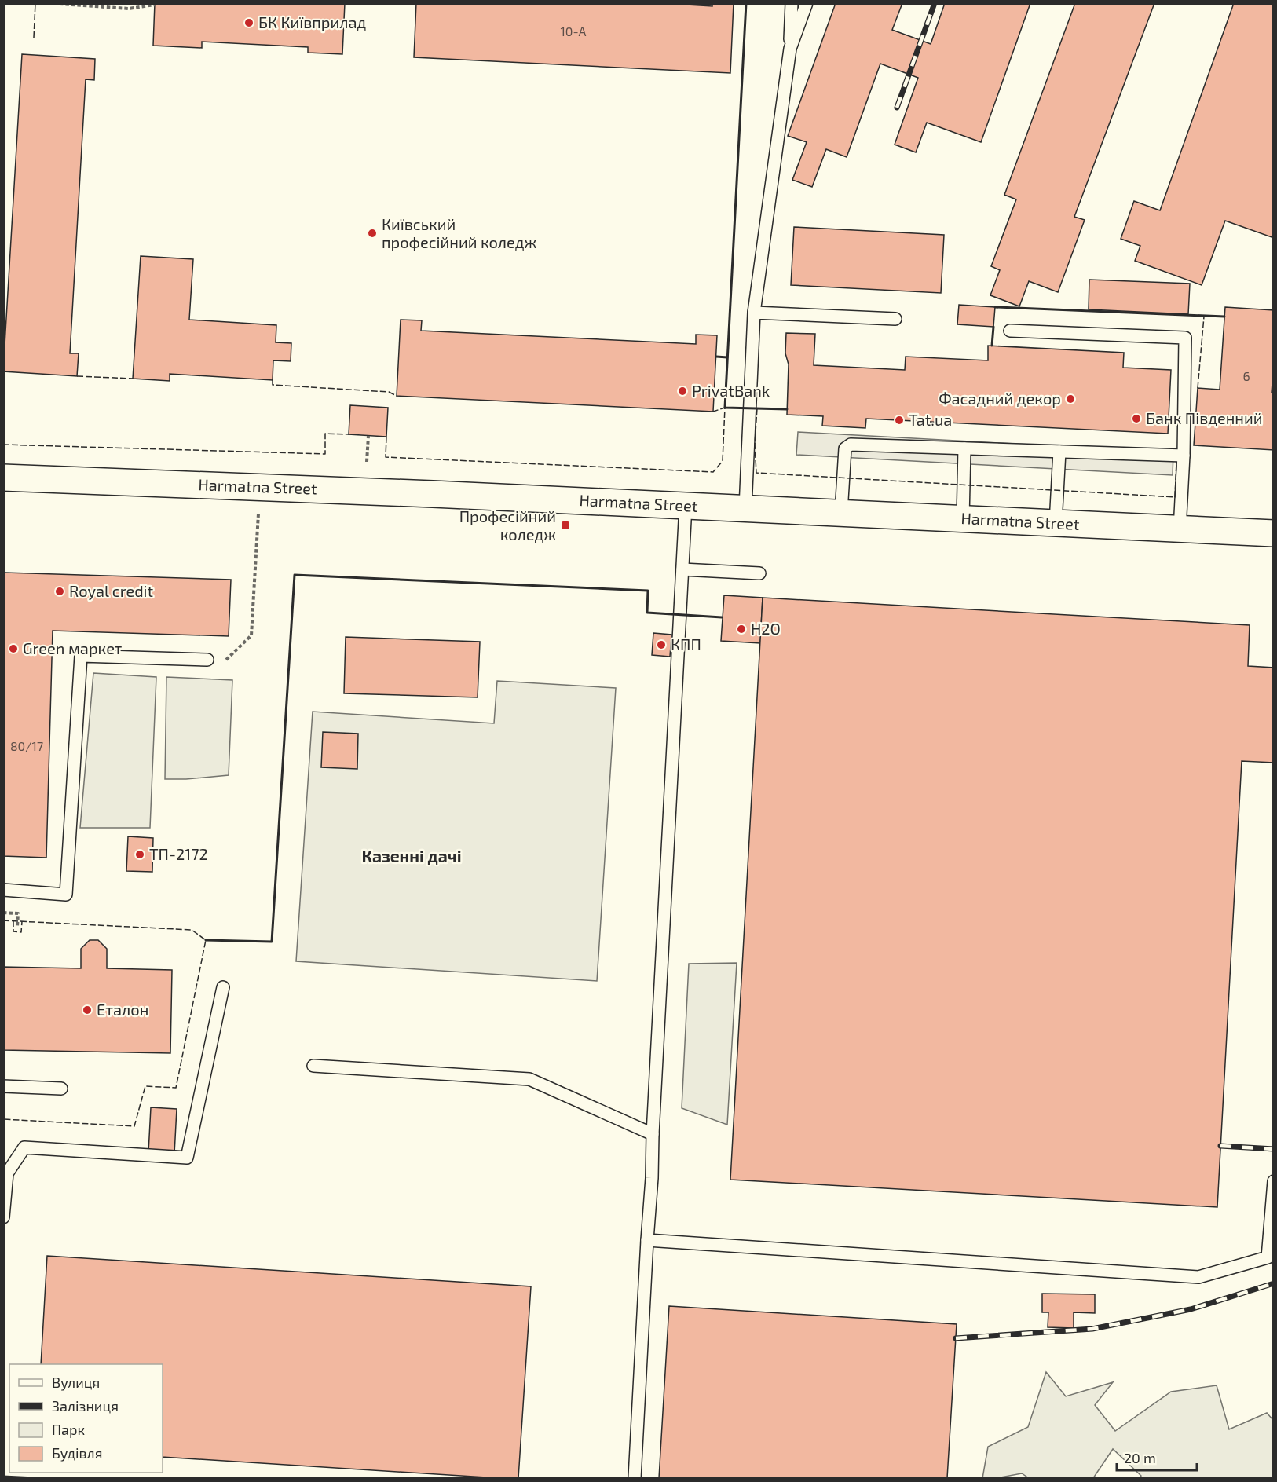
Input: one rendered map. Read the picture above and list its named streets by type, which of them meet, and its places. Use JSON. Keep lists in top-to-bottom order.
{
  "streets": {
    "street": ["Harmatna Street"]
  },
  "districts": ["Казенні дачі"],
  "places": {
    "other": [
      "БК Київприлад",
      "Київський професійний коледж",
      "PrivatBank",
      "Фасадний декор",
      "Банк Південний",
      "Tat.ua",
      "Royal credit",
      "H2O",
      "КПП",
      "Green маркет",
      "ТП-2172",
      "Еталон"
    ],
    "transit": ["Професійний коледж"]
  },
  "house_numbers": ["10-А", "6", "80/17"],
  "legend": [
    "Вулиця",
    "Залізниця",
    "Парк",
    "Будівля"
  ],
  "scale_bar": "20 m"
}
